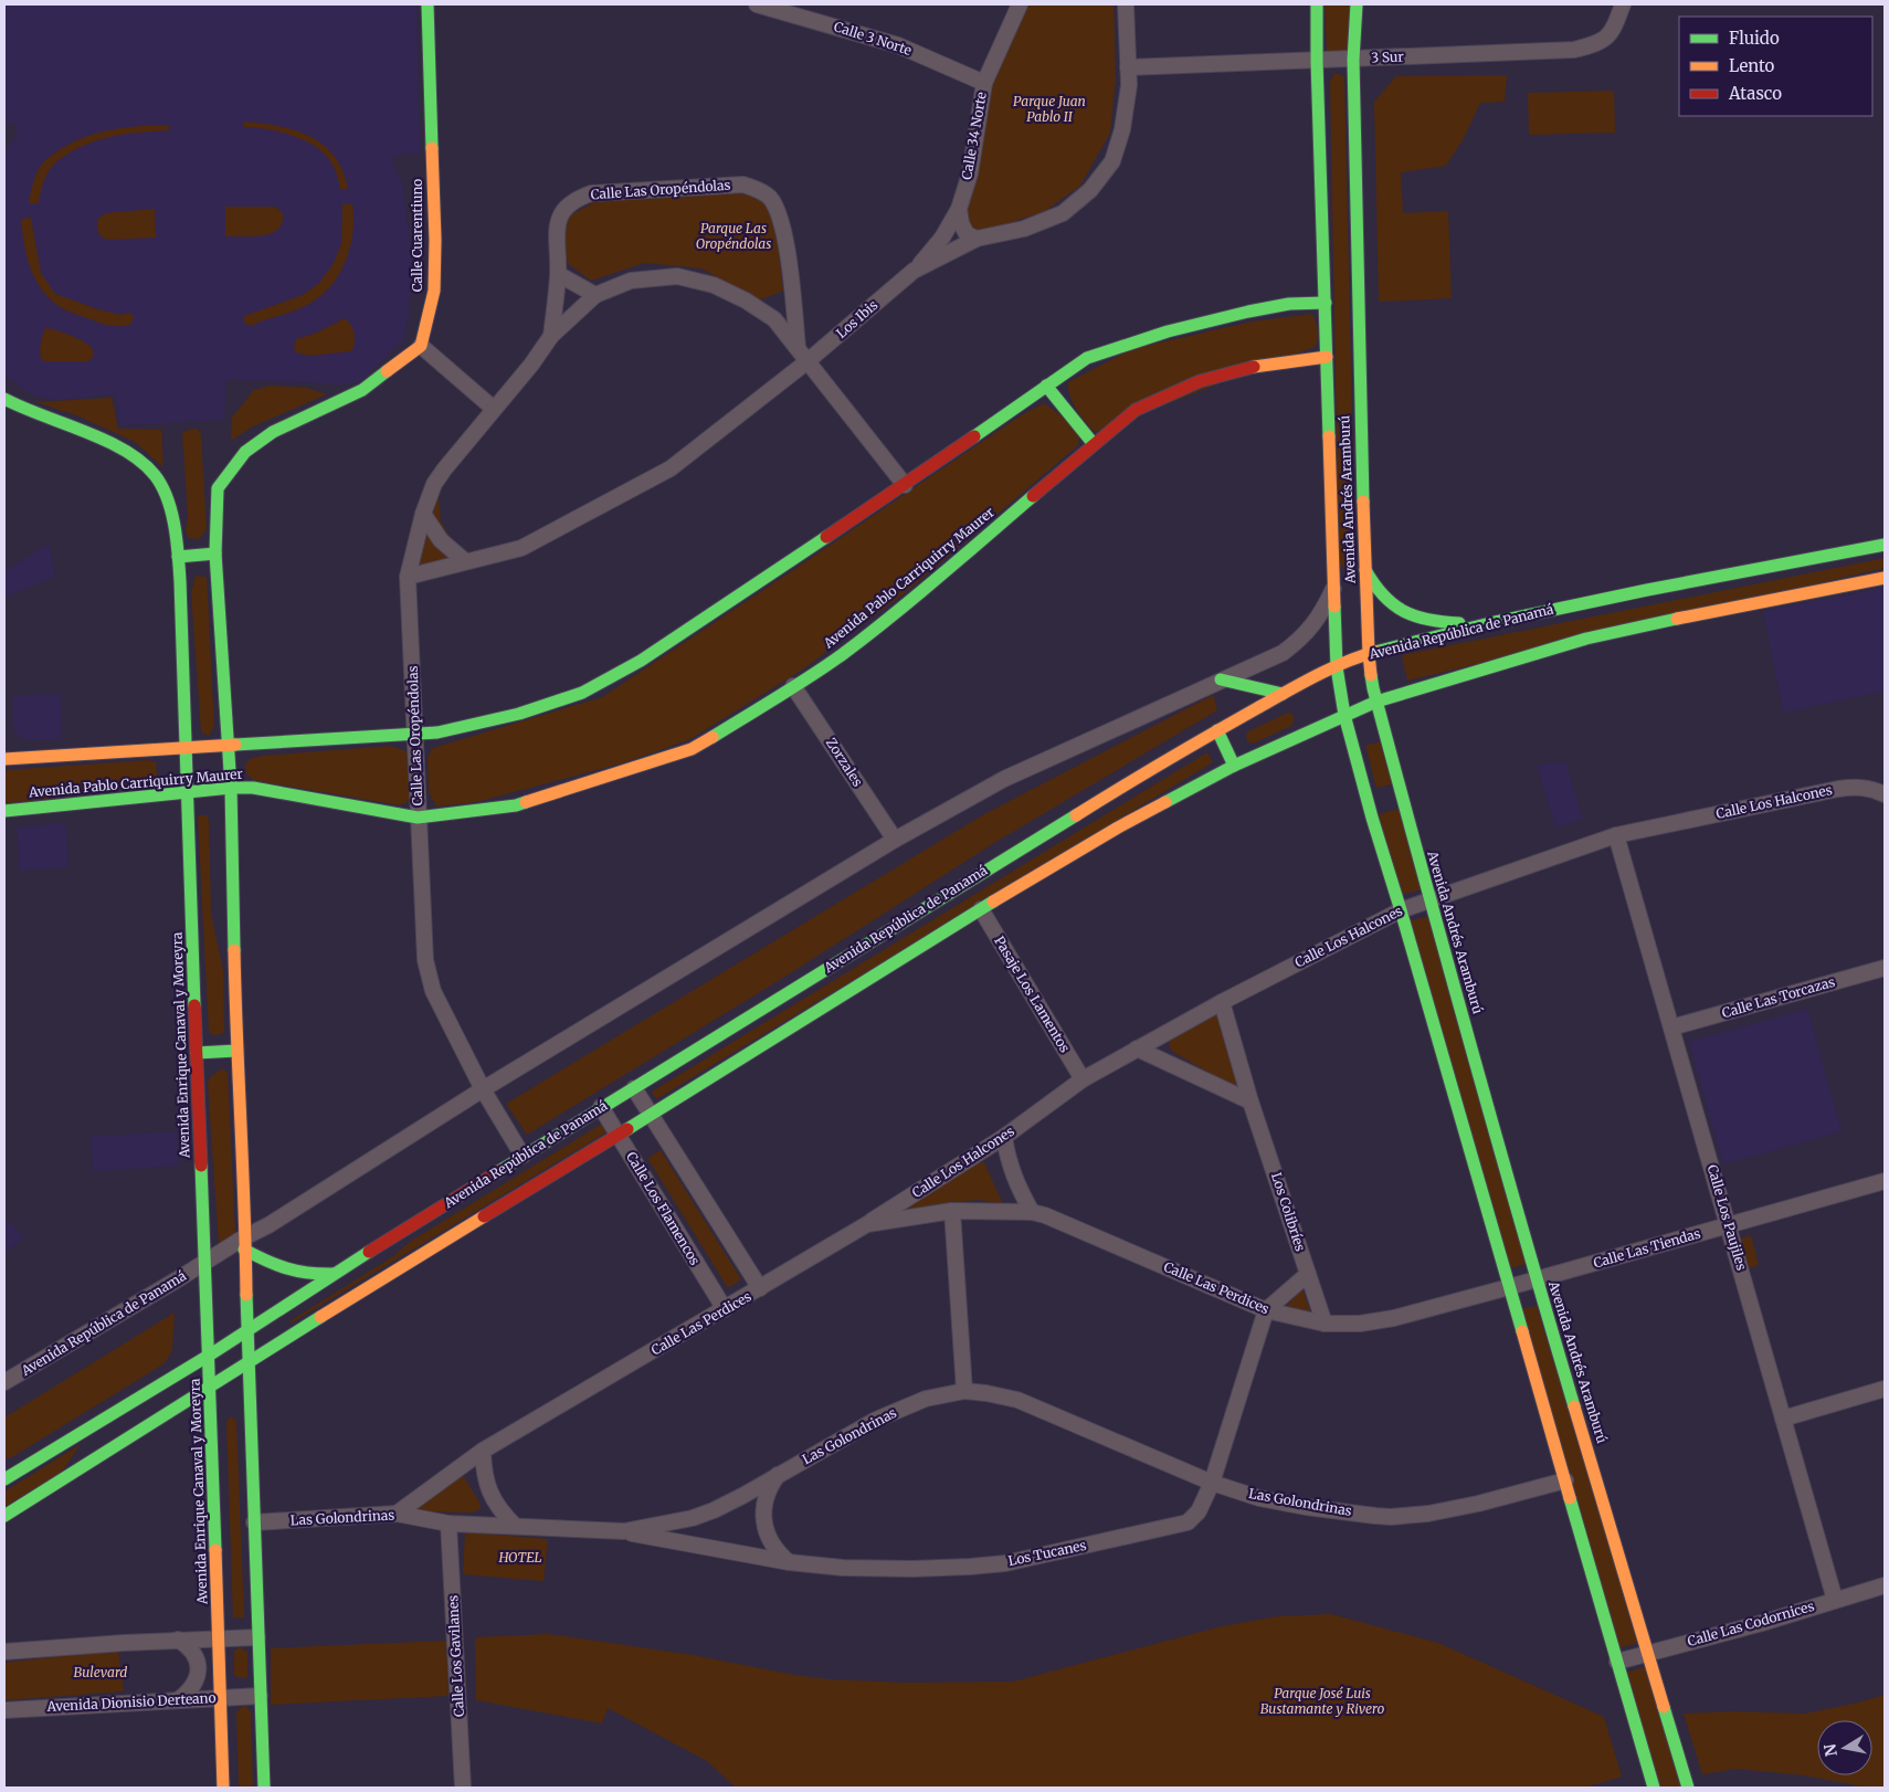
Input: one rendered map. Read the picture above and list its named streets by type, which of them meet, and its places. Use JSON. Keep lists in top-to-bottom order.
{
  "streets": {
    "main road": [
      "Calle Cuarentiuno",
      "Avenida Andrés Aramburú",
      "Avenida Pablo Carriquirry Maurer",
      "Avenida República de Panamá",
      "Avenida Enrique Canaval y Moreyra"
    ],
    "street": [
      "Calle 3 Norte",
      "3 Sur",
      "Calle 34 Norte",
      "Calle Las Oropéndolas",
      "Los Ibis",
      "Zorzales",
      "Calle Los Halcones",
      "Pasaje Los Lamentos",
      "Calle Las Torcazas",
      "Calle Los Flamencos",
      "Los Colibríes",
      "Calle Los Paujiles",
      "Calle Las Tiendas",
      "Calle Las Perdices",
      "Las Golondrinas",
      "Los Tucanes",
      "Calle Las Codornices",
      "Calle Los Gavilanes",
      "Avenida Dionisio Derteano"
    ]
  },
  "crossings": [
    ["Calle 3 Norte", "Calle 34 Norte"],
    ["3 Sur", "Los Ibis"],
    ["3 Sur", "Avenida Andrés Aramburú"],
    ["Calle 34 Norte", "Los Ibis"],
    ["Calle Las Oropéndolas", "Los Ibis"],
    ["Calle Las Oropéndolas", "Avenida Pablo Carriquirry Maurer"],
    ["Calle Las Oropéndolas", "Avenida República de Panamá"],
    ["Avenida Andrés Aramburú", "Avenida Pablo Carriquirry Maurer"],
    ["Avenida Andrés Aramburú", "Avenida República de Panamá"],
    ["Avenida Andrés Aramburú", "Calle Los Halcones"],
    ["Avenida Andrés Aramburú", "Calle Las Tiendas"],
    ["Avenida Andrés Aramburú", "Calle Las Perdices"],
    ["Avenida Andrés Aramburú", "Las Golondrinas"],
    ["Avenida Andrés Aramburú", "Calle Las Codornices"],
    ["Avenida Pablo Carriquirry Maurer", "Zorzales"],
    ["Avenida Pablo Carriquirry Maurer", "Avenida Enrique Canaval y Moreyra"],
    ["Avenida República de Panamá", "Zorzales"],
    ["Avenida República de Panamá", "Avenida Enrique Canaval y Moreyra"],
    ["Avenida República de Panamá", "Calle Los Flamencos"],
    ["Calle Los Halcones", "Pasaje Los Lamentos"],
    ["Calle Los Halcones", "Los Colibríes"],
    ["Calle Los Halcones", "Calle Los Paujiles"],
    ["Calle Los Halcones", "Calle Las Perdices"],
    ["Calle Las Torcazas", "Calle Los Paujiles"],
    ["Avenida Enrique Canaval y Moreyra", "Avenida Dionisio Derteano"],
    ["Calle Los Flamencos", "Calle Las Perdices"],
    ["Los Colibríes", "Calle Las Perdices"],
    ["Calle Los Paujiles", "Calle Las Tiendas"],
    ["Calle Los Paujiles", "Calle Las Codornices"],
    ["Calle Las Tiendas", "Calle Las Perdices"],
    ["Calle Las Perdices", "Las Golondrinas"],
    ["Calle Las Perdices", "Los Tucanes"],
    ["Las Golondrinas", "Los Tucanes"],
    ["Las Golondrinas", "Calle Los Gavilanes"]
  ],
  "parks": [
    "Parque Juan Pablo II",
    "Parque Las Oropéndolas",
    "HOTEL",
    "Bulevard",
    "Parque José Luis Bustamante y Rivero"
  ],
  "legend": ["Fluido", "Lento", "Atasco"],
  "north": "left"
}
